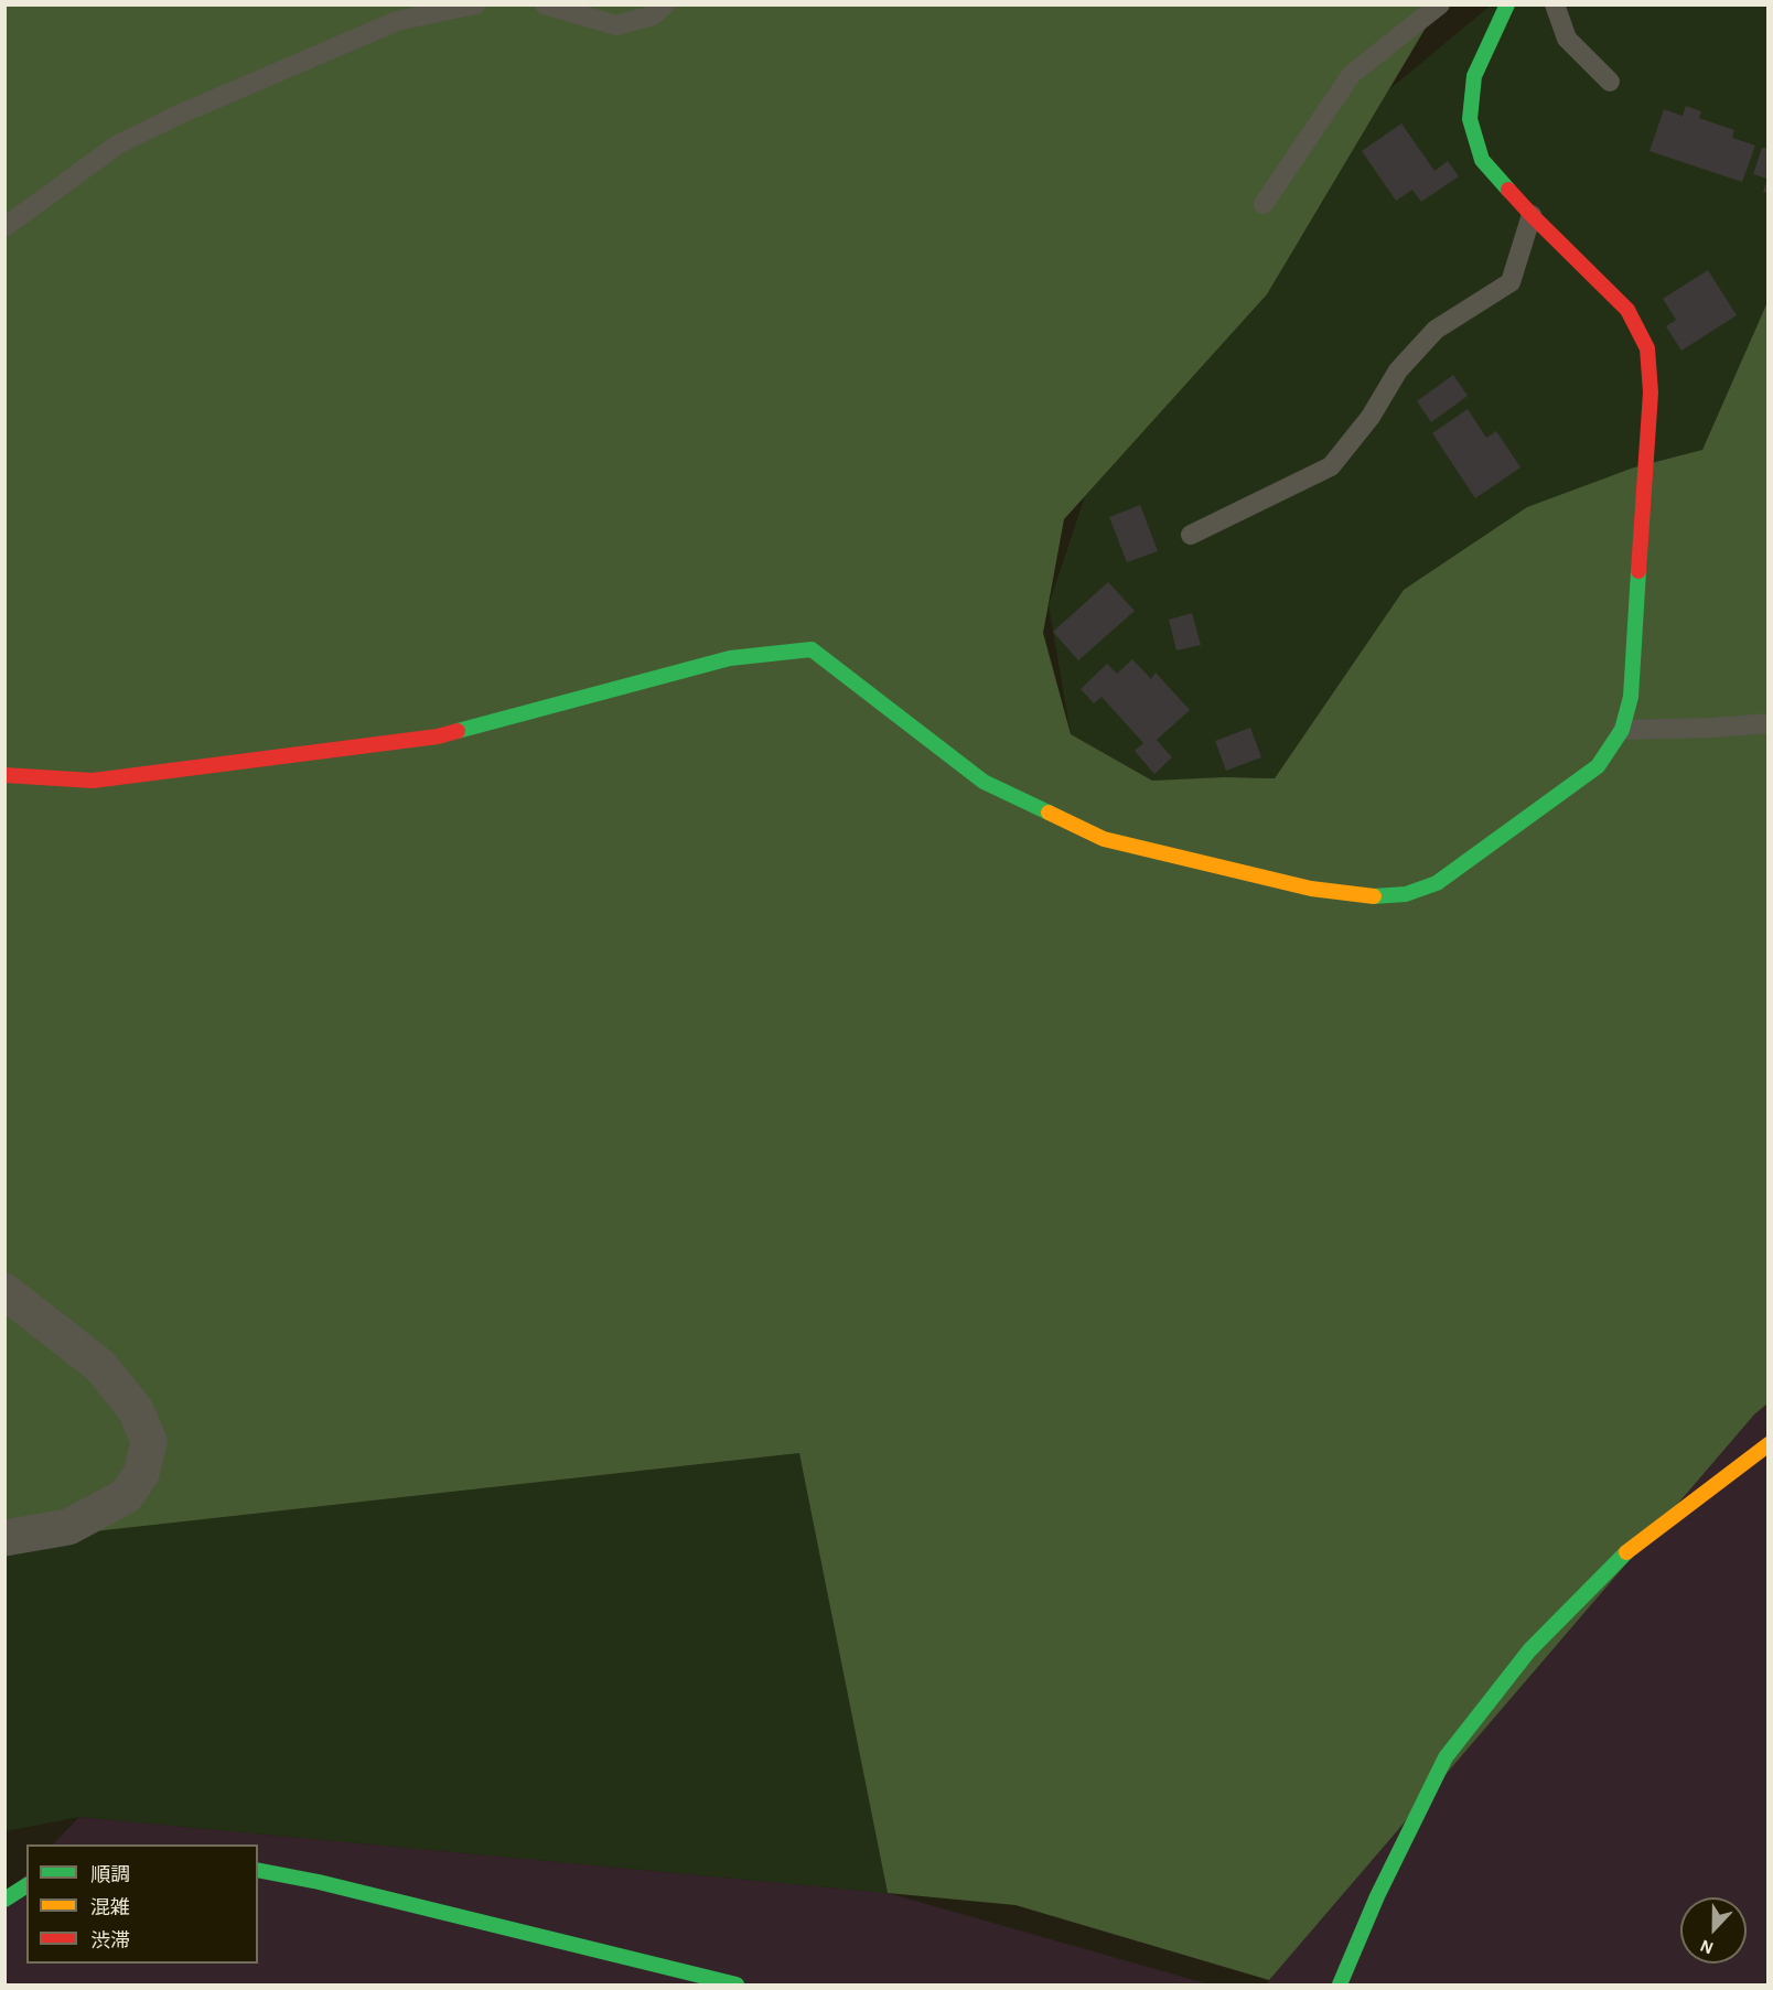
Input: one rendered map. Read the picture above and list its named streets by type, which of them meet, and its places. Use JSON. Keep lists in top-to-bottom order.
{
  "legend": ["順調", "混雑", "渋滞"],
  "north": "bottom"
}
